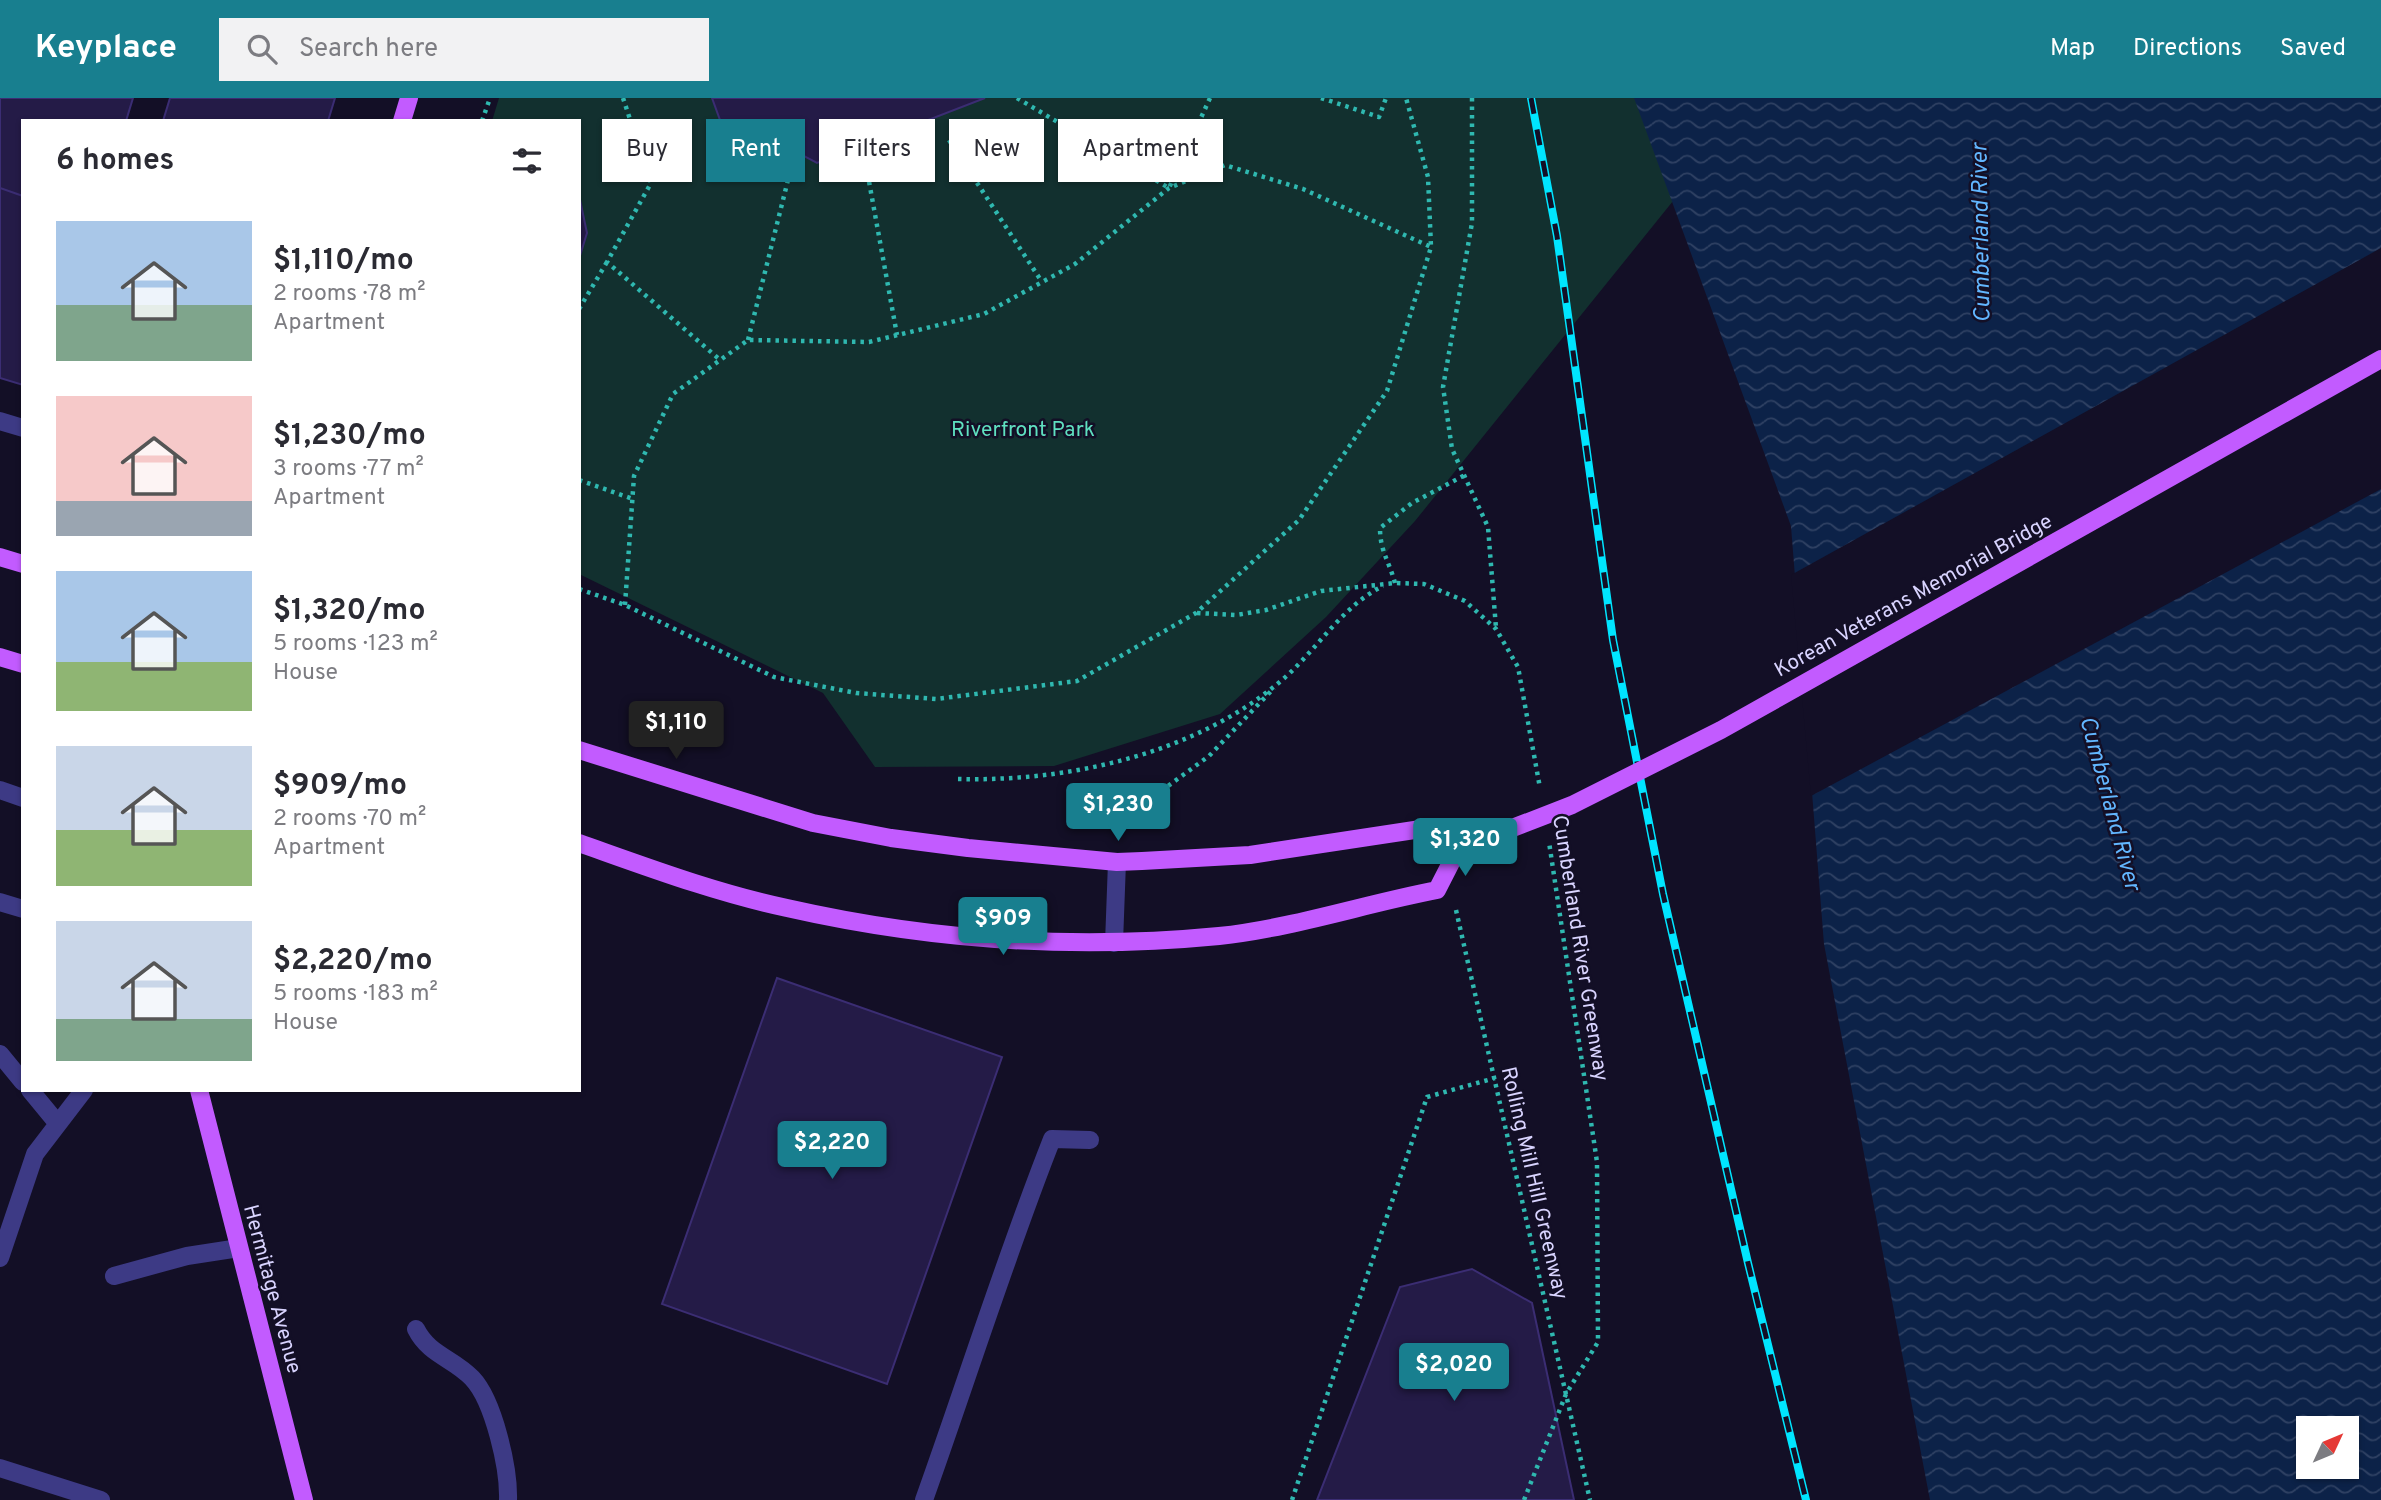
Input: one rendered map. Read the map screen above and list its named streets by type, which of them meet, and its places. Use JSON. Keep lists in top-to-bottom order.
{
  "streets": {
    "main road": ["Korean Veterans Memorial Bridge", "Hermitage Avenue"],
    "path": ["Cumberland River Greenway", "Rolling Mill Hill Greenway"]
  },
  "crossings": [
    ["Cumberland River Greenway", "Rolling Mill Hill Greenway"]
  ],
  "water": ["Cumberland River"],
  "parks": ["Riverfront Park"],
  "north": "top right",
  "page": {
    "header": "Keyplace",
    "search": "Search here",
    "nav": ["Map", "Directions", "Saved"],
    "chip": [
      "Buy",
      "Rent",
      "Filters",
      "New",
      "Apartment"
    ],
    "heading": "6 homes",
    "list": [
      {
        "name": "$1,110/mo",
        "note": "2 rooms · 78 m² · Apartment"
      },
      {
        "name": "$1,230/mo",
        "note": "3 rooms · 77 m² · Apartment"
      },
      {
        "name": "$1,320/mo",
        "note": "5 rooms · 123 m² · House"
      },
      {
        "name": "$909/mo",
        "note": "2 rooms · 70 m² · Apartment"
      },
      {
        "name": "$2,220/mo",
        "note": "5 rooms · 183 m² · House"
      }
    ],
    "price": [
      "$1,110",
      "$1,230",
      "$1,320",
      "$909",
      "$2,220",
      "$2,020"
    ]
  }
}
